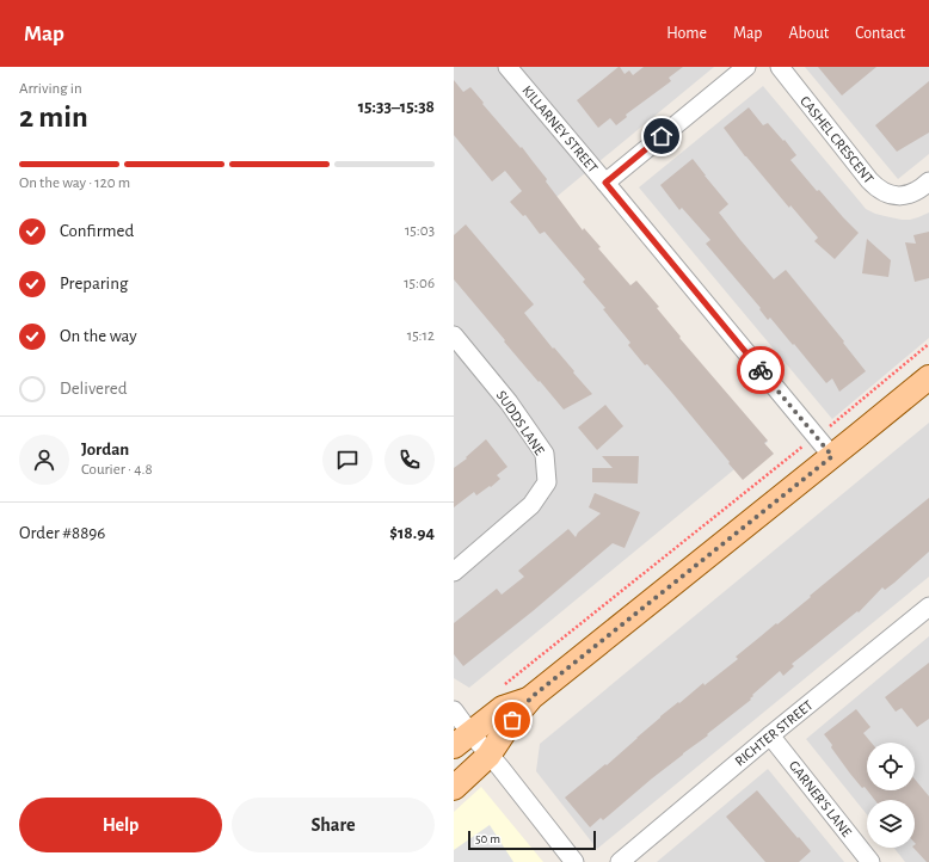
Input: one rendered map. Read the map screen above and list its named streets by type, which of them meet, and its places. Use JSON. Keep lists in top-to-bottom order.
{
  "streets": {
    "street": [
      "KILLARNEY STREET",
      "CASHEL CRESCENT",
      "SUDDS LANE",
      "RICHTER STREET",
      "GARNER'S LANE"
    ]
  },
  "crossings": [
    ["RICHTER STREET", "GARNER'S LANE"]
  ],
  "scale_bar": "50 m",
  "page": {
    "header": "Map",
    "nav": [
      "Home",
      "Map",
      "About",
      "Contact"
    ],
    "heading": ["2 min", "Arriving in", "15:33–15:38"],
    "panel": [
      "Jordan",
      "Courier · 4.8",
      "Order #8896",
      "$18.94"
    ],
    "bar": "On the way · 120 m",
    "list": [
      ["Confirmed", "15:03"],
      ["Preparing", "15:06"],
      ["On the way", "15:12"],
      "Delivered"
    ],
    "buttons": ["Help", "Share"],
    "scale": "50 m"
  }
}
